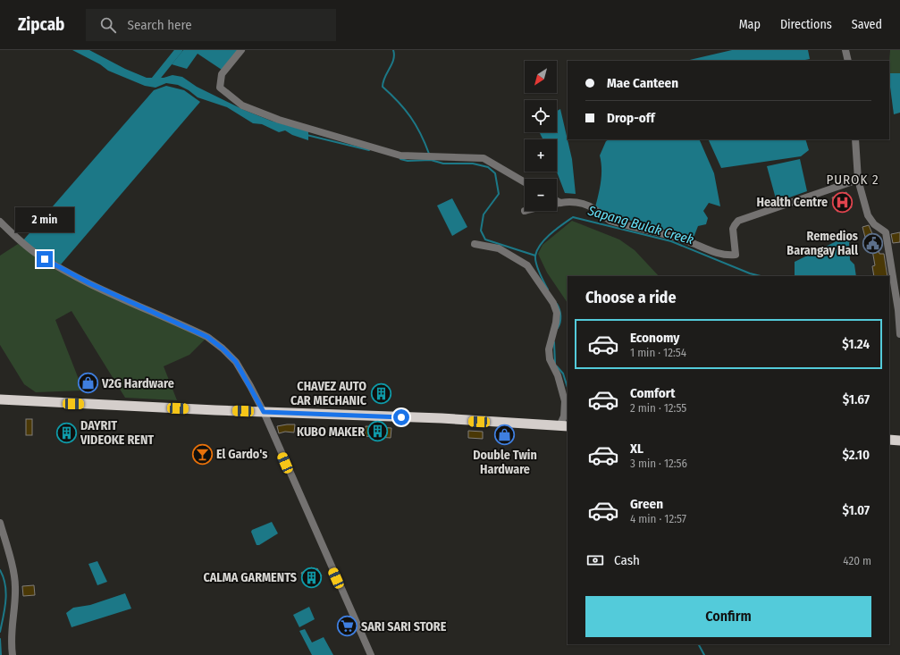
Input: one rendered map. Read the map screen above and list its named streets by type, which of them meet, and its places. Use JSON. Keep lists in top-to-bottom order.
{
  "districts": ["PUROK 2"],
  "water": ["Sapang Bulak Creek"],
  "places": {
    "hospital": ["Health Centre"],
    "public building": ["Remedios Barangay Hall"],
    "shop": ["V2G Hardware", "Double Twin Hardware"],
    "building": [
      "CHAVEZ AUTO CAR MECHANIC",
      "KUBO MAKER",
      "DAYRIT VIDEOKE RENT",
      "CALMA GARMENTS"
    ],
    "bar": ["El Gardo's"],
    "supermarket": ["SARI SARI STORE"]
  },
  "north": "bottom left",
  "page": {
    "header": "Zipcab",
    "search": "Search here",
    "nav": ["Map", "Directions", "Saved"],
    "map_buttons": ["+", "−"],
    "banner": ["Mae Canteen", "Drop-off"],
    "bubble": "2 min",
    "heading": "Choose a ride",
    "list": [
      {
        "name": "Economy",
        "note": "1 min · 12:54",
        "value": "$1.24"
      },
      {
        "name": "Comfort",
        "note": "2 min · 12:55",
        "value": "$1.67"
      },
      {
        "name": "XL",
        "note": "3 min · 12:56",
        "value": "$2.10"
      },
      {
        "name": "Green",
        "note": "4 min · 12:57",
        "value": "$1.07"
      }
    ],
    "pay": ["Cash", "420 m"],
    "buttons": "Confirm"
  }
}
